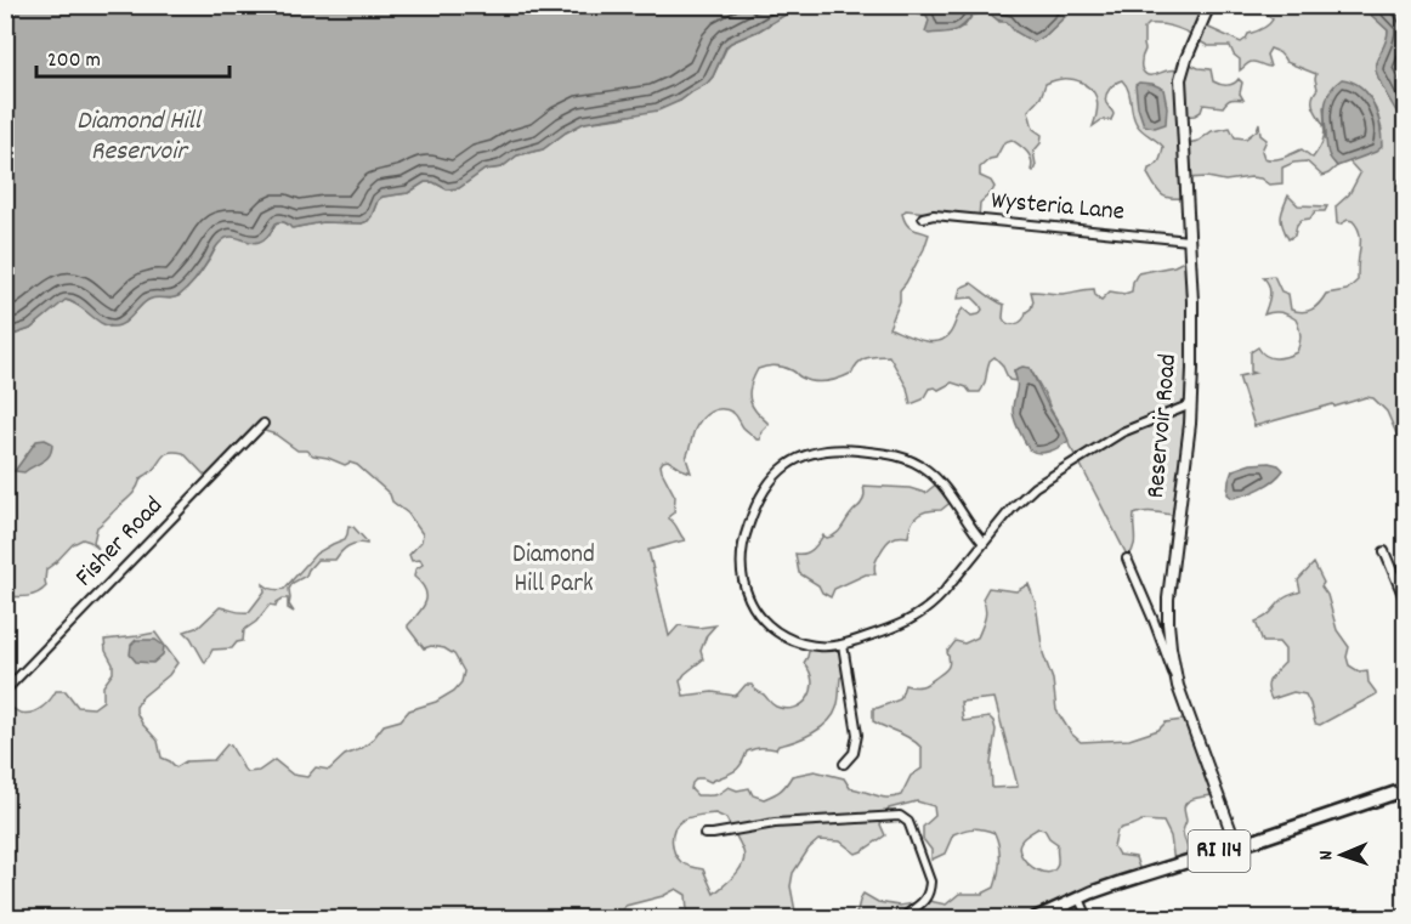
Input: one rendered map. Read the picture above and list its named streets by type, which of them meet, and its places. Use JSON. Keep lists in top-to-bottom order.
{
  "streets": {
    "main road": ["RI 114"],
    "street": ["Wysteria Lane", "Reservoir Road", "Fisher Road"]
  },
  "crossings": [
    ["Wysteria Lane", "Reservoir Road"],
    ["Reservoir Road", "RI 114"]
  ],
  "water": ["Diamond Hill Reservoir"],
  "parks": ["Diamond Hill Park"],
  "scale_bar": "200 m",
  "north": "left"
}
